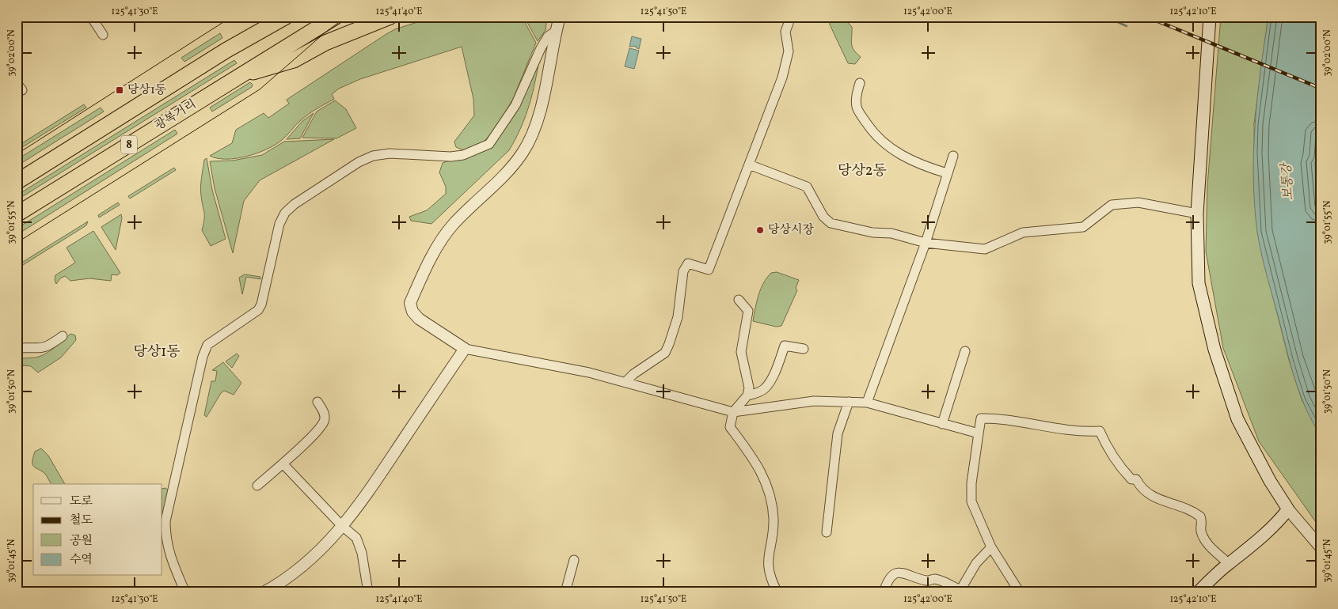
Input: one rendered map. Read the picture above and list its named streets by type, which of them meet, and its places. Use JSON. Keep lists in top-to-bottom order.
{
  "streets": {
    "highway": ["광복거리", "8"]
  },
  "districts": ["당상2동", "당상1동"],
  "water": ["보통강"],
  "places": {
    "transit": ["당상1동"],
    "other": ["당상시장"]
  },
  "legend": [
    "도로",
    "철도",
    "공원",
    "수역"
  ],
  "coordinates": [
    "125°41'30\"E",
    "125°41'40\"E",
    "125°41'50\"E",
    "125°42'00\"E",
    "125°42'10\"E",
    "39°02'00\"N",
    "39°01'55\"N",
    "39°01'50\"N",
    "39°01'45\"N"
  ]
}
